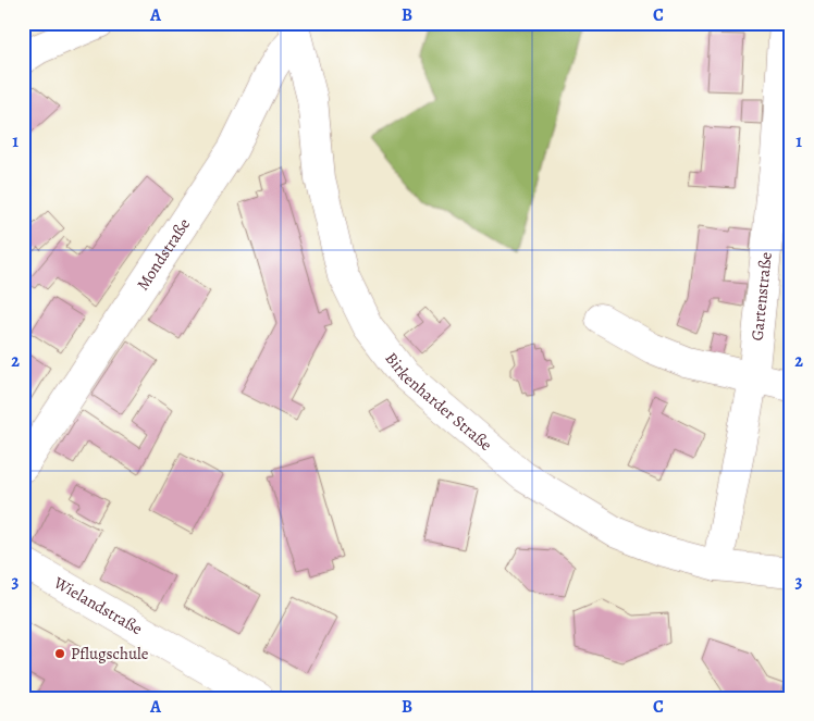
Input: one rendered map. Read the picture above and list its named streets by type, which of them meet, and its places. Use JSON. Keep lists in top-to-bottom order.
{
  "streets": {
    "street": [
      "Mondstraße",
      "Gartenstraße",
      "Birkenharder Straße",
      "Wielandstraße"
    ]
  },
  "crossings": [
    ["Mondstraße", "Birkenharder Straße"],
    ["Gartenstraße", "Birkenharder Straße"]
  ],
  "places": ["Pflugschule"],
  "grid": {
    "columns": ["A", "B", "C"],
    "rows": ["1", "2", "3"]
  }
}
